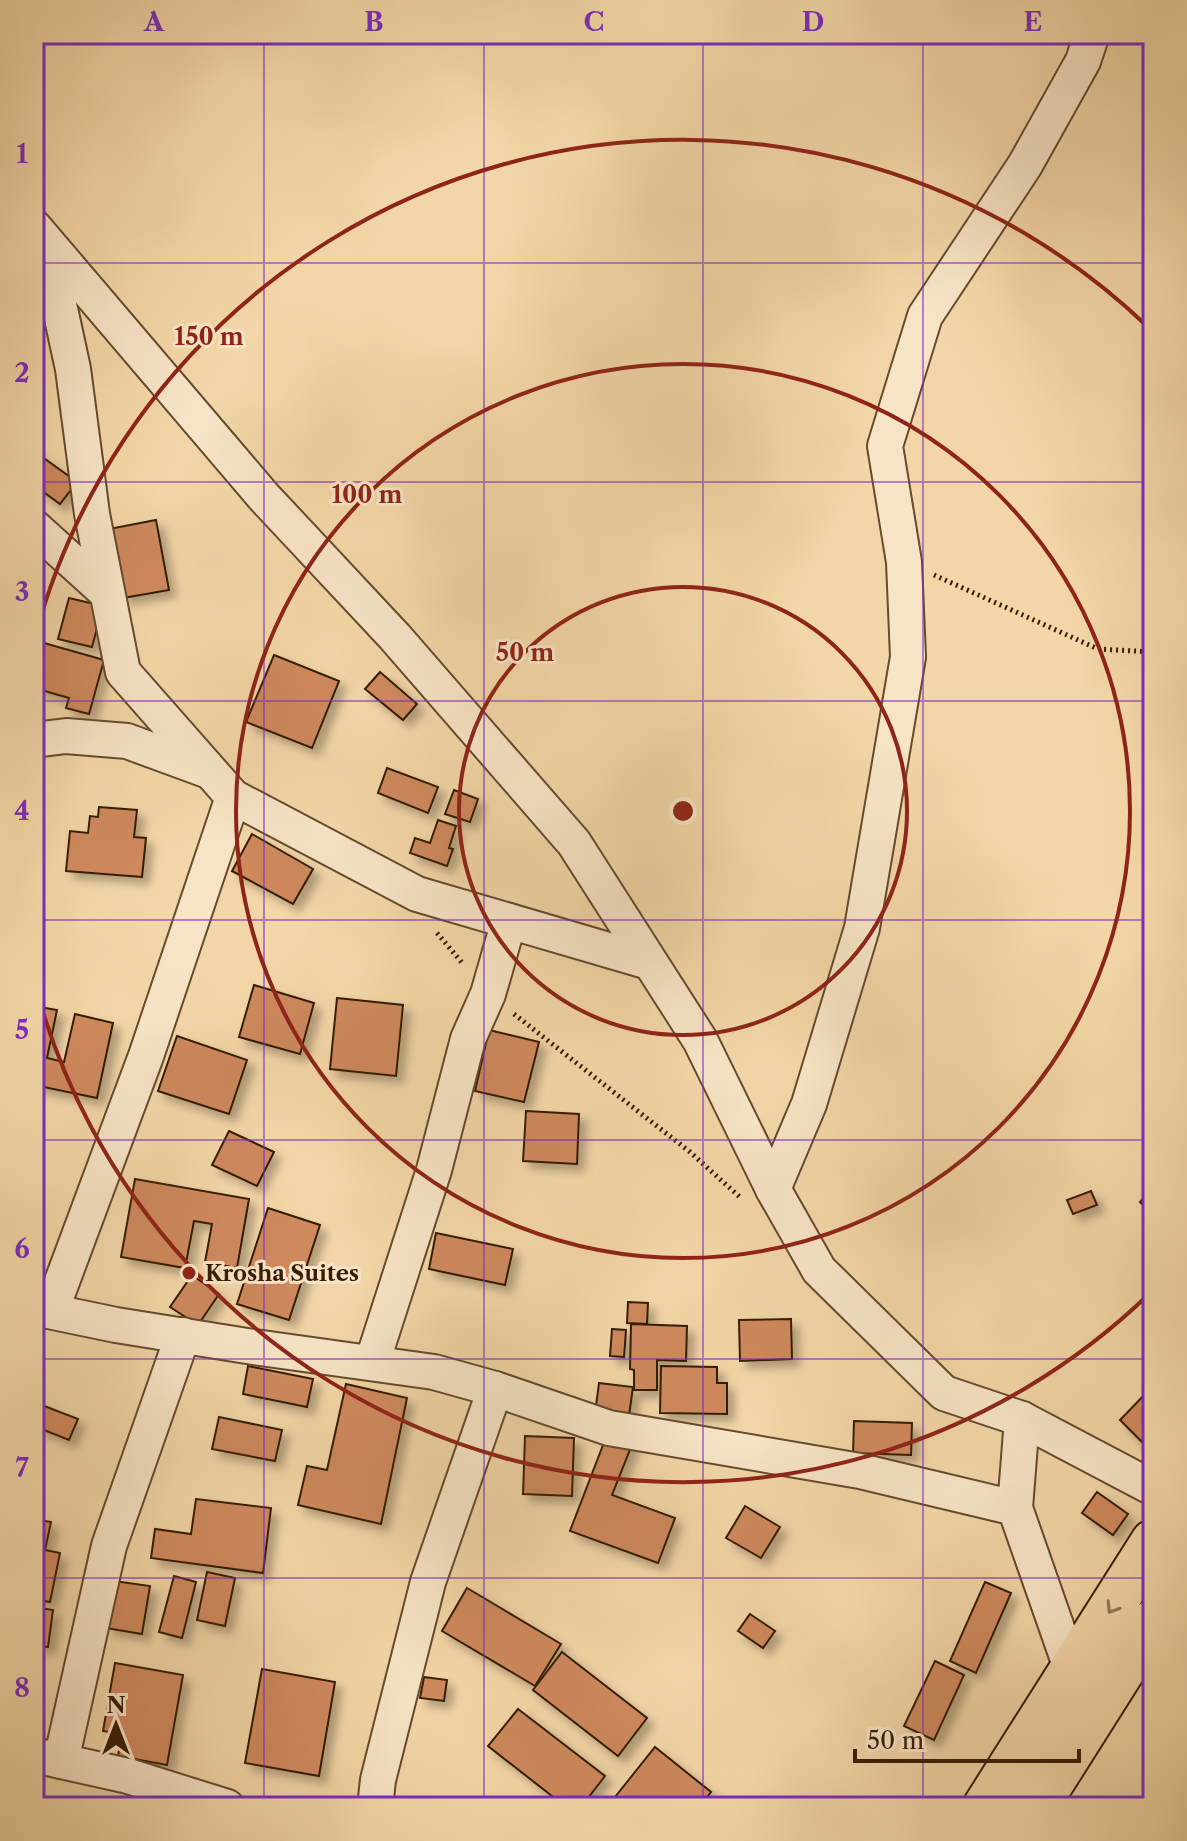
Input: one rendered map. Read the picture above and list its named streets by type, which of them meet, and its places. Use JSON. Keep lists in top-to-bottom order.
{
  "places": ["Krosha Suites"],
  "scale_bar": "50 m",
  "north": "top",
  "grid": {
    "columns": [
      "A",
      "B",
      "C",
      "D",
      "E"
    ],
    "rows": [
      "1",
      "2",
      "3",
      "4",
      "5",
      "6",
      "7",
      "8"
    ]
  },
  "rings": ["150 m", "100 m", "50 m"]
}
